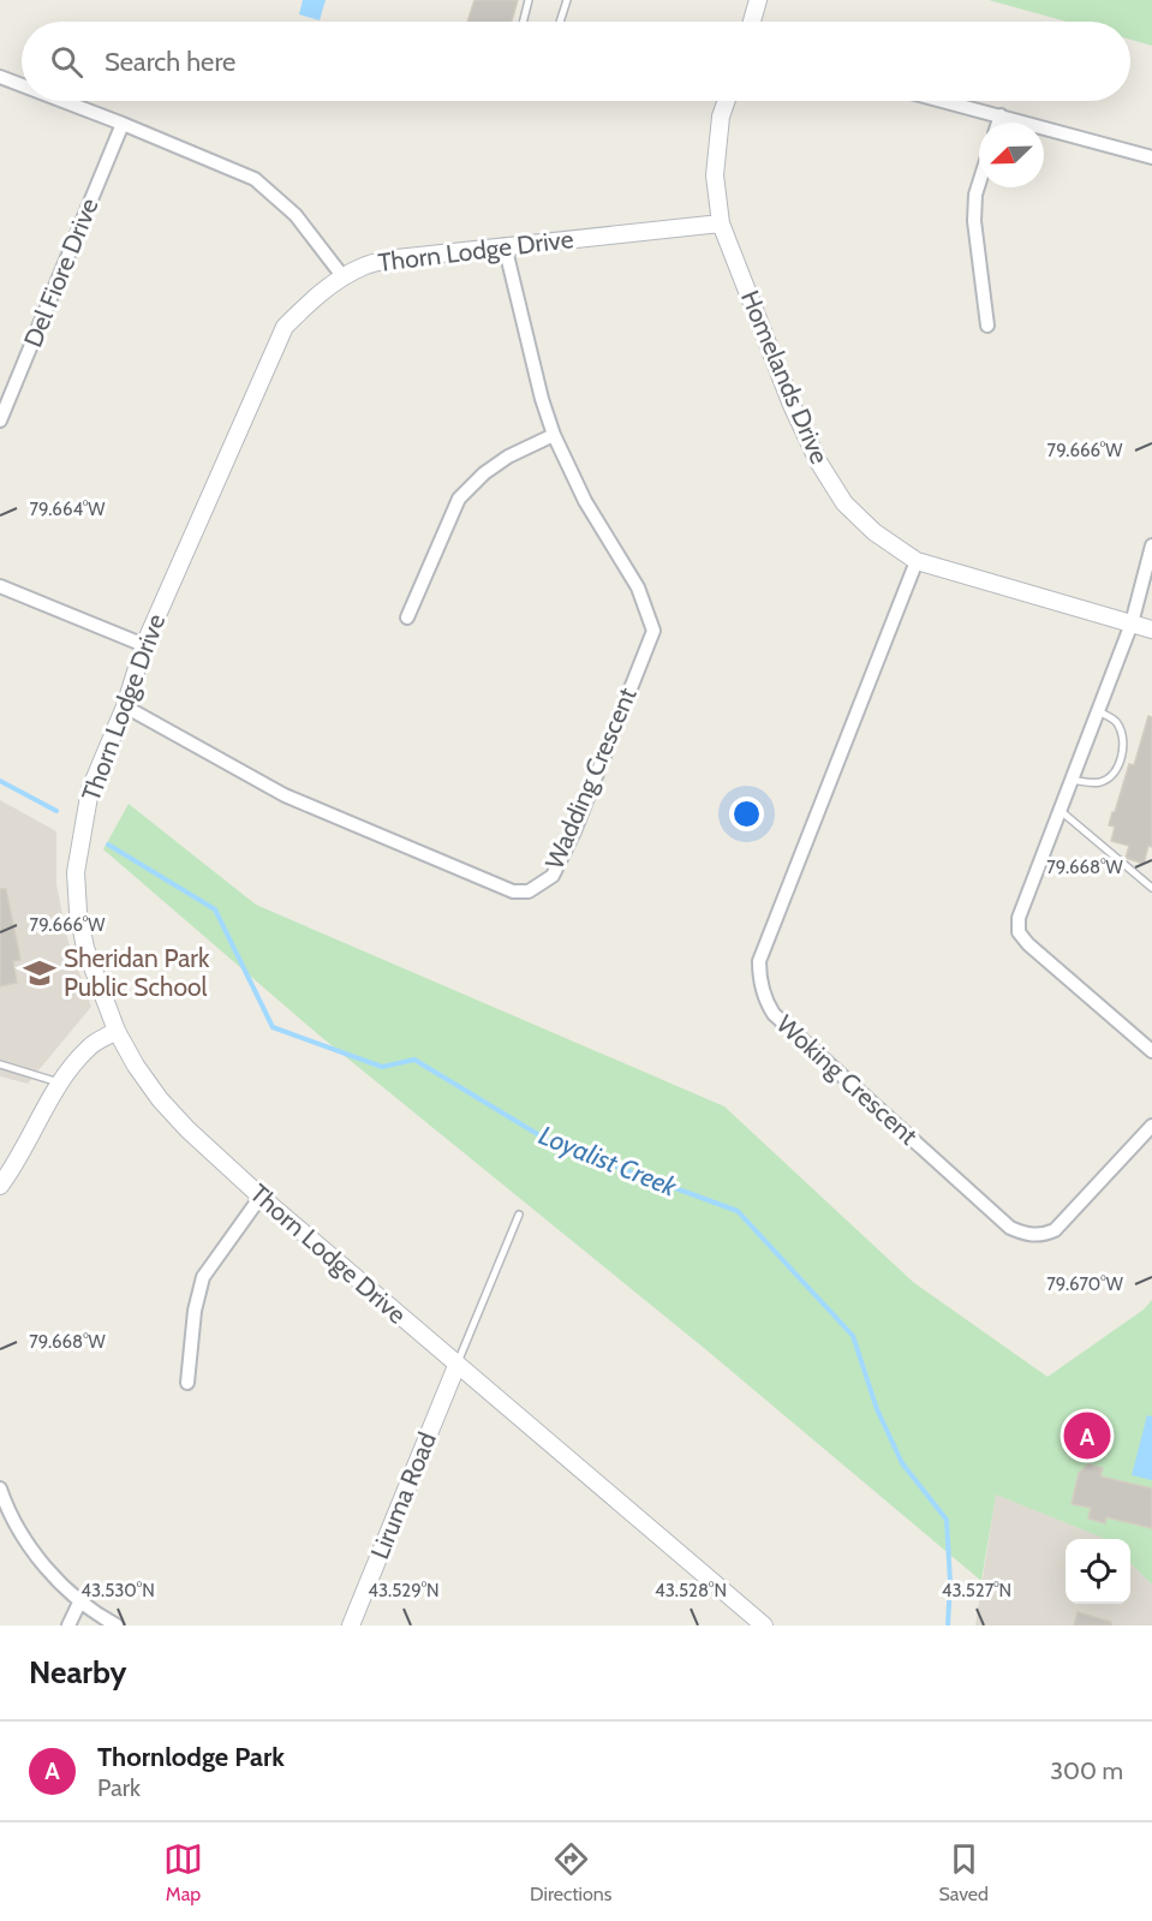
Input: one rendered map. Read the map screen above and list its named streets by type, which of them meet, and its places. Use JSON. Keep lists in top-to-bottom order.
{
  "streets": {
    "street": [
      "Thorn Lodge Drive",
      "Del Fiore Drive",
      "Homelands Drive",
      "Wadding Crescent",
      "Woking Crescent",
      "Liruma Road"
    ]
  },
  "crossings": [
    ["Thorn Lodge Drive", "Homelands Drive"],
    ["Thorn Lodge Drive", "Wadding Crescent"],
    ["Thorn Lodge Drive", "Liruma Road"],
    ["Homelands Drive", "Woking Crescent"]
  ],
  "water": ["Loyalist Creek"],
  "places": {
    "school or university": ["Sheridan Park Public School"]
  },
  "north": "bottom left",
  "page": {
    "search": "Search here",
    "pins": "A",
    "heading": "Nearby",
    "list": [
      {
        "mark": "A",
        "name": "Thornlodge Park",
        "note": "Park",
        "value": "300 m"
      }
    ],
    "nav": ["Map", "Directions", "Saved"]
  },
  "coordinates": [
    "79.666°W",
    "79.664°W",
    "79.668°W",
    "79.670°W",
    "43.530°N",
    "43.529°N",
    "43.528°N",
    "43.527°N"
  ]
}
